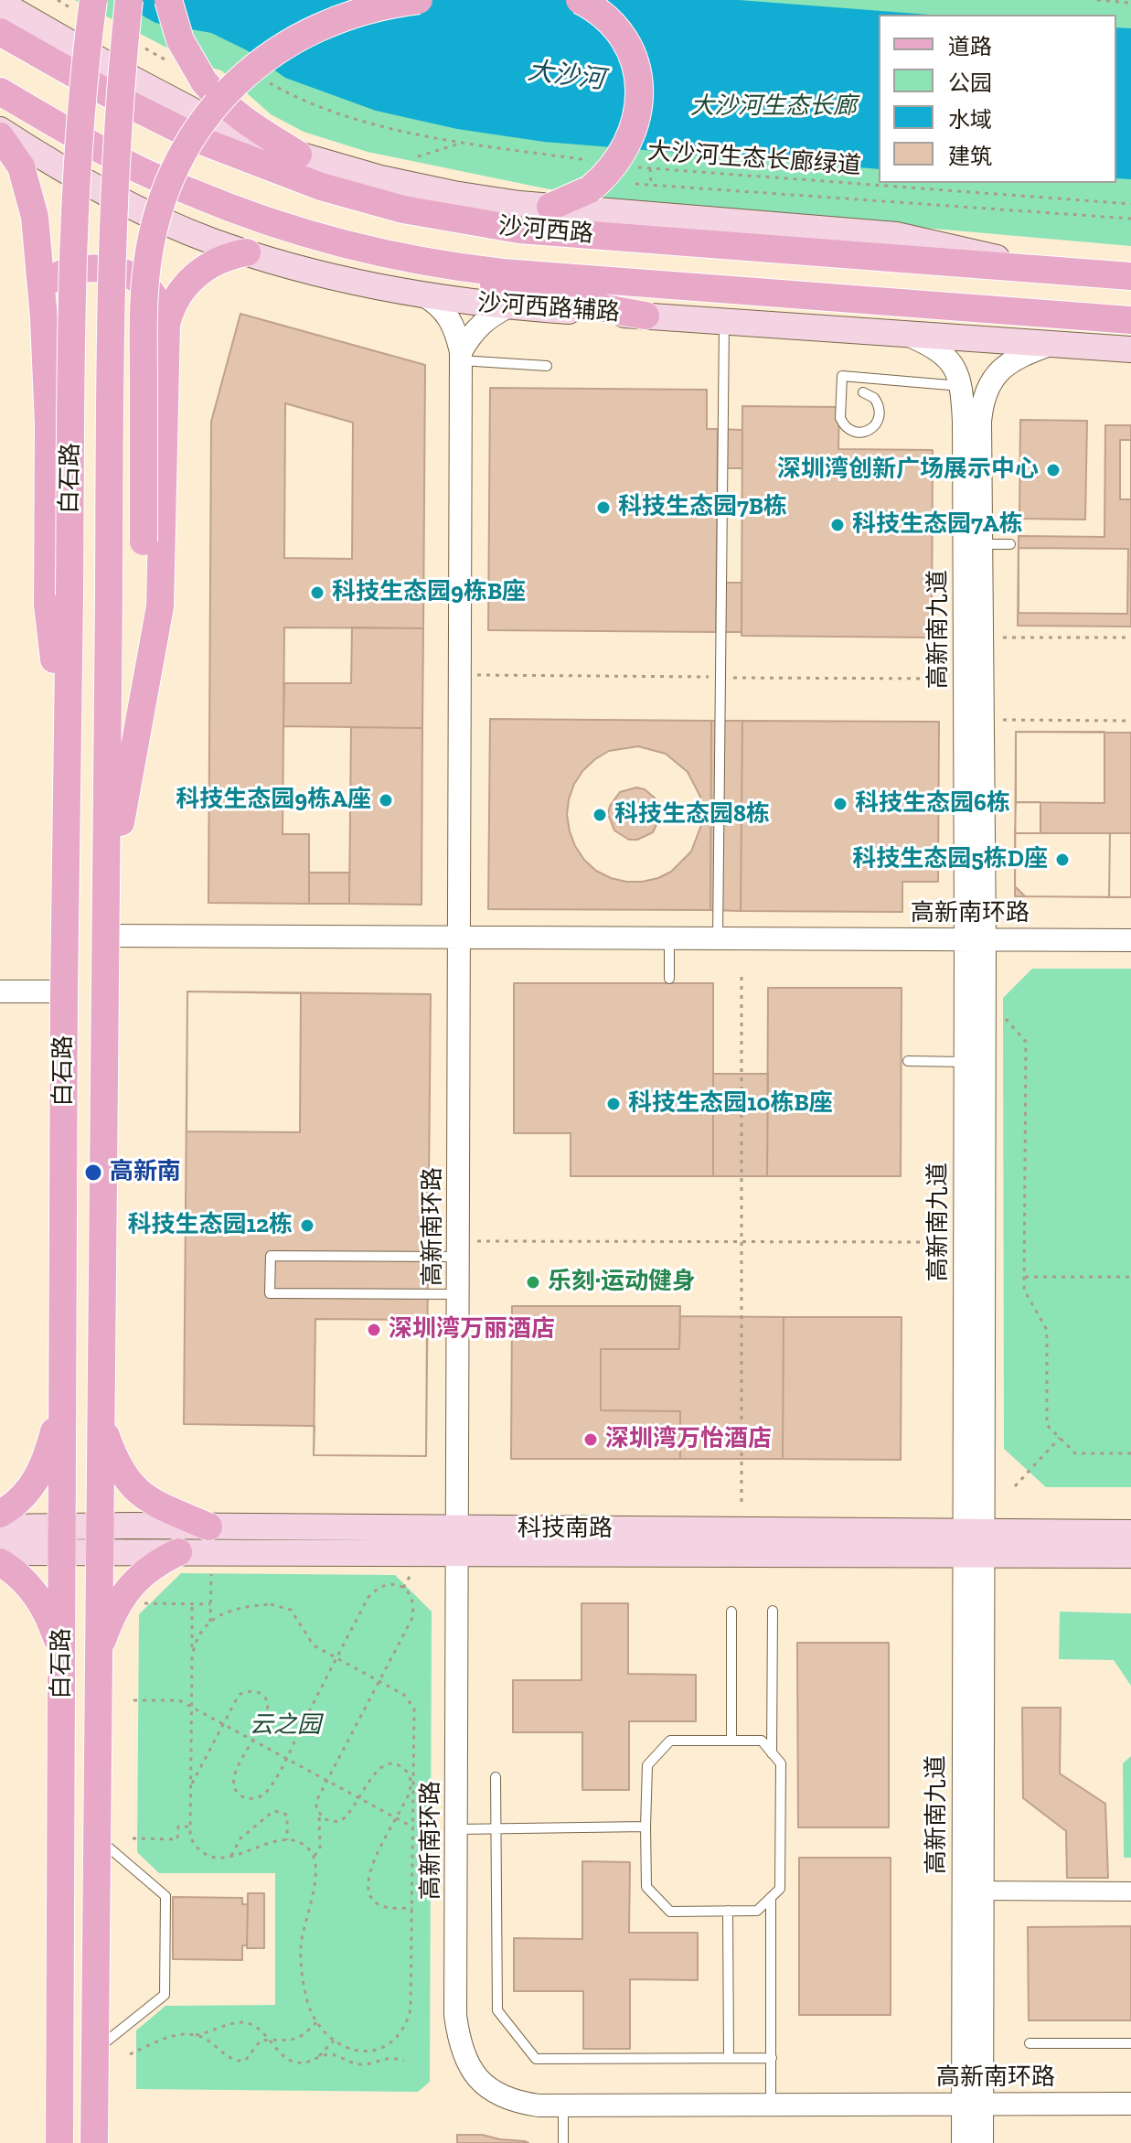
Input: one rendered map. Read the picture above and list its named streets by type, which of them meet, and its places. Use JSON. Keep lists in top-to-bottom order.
{
  "streets": {
    "main road": [
      "沙河西路",
      "沙河西路辅路",
      "白石路",
      "科技南路"
    ],
    "street": ["高新南九道", "高新南环路"],
    "path": ["大沙河生态长廊绿道"]
  },
  "crossings": [
    ["沙河西路辅路", "高新南九道"],
    ["白石路", "高新南环路"],
    ["白石路", "科技南路"],
    ["高新南九道", "高新南环路"],
    ["高新南九道", "科技南路"],
    ["高新南环路", "科技南路"]
  ],
  "water": ["大沙河"],
  "parks": ["大沙河生态长廊", "云之园"],
  "places": [
    "深圳湾创新广场展示中心",
    "科技生态园7B栋",
    "科技生态园7A栋",
    "科技生态园9栋B座",
    "科技生态园9栋A座",
    "科技生态园6栋",
    "科技生态园8栋",
    "科技生态园5栋D座",
    "科技生态园10栋B座",
    "高新南",
    "科技生态园12栋",
    "乐刻·运动健身",
    "深圳湾万丽酒店",
    "深圳湾万怡酒店"
  ],
  "legend": [
    "道路",
    "公园",
    "水域",
    "建筑"
  ]
}
